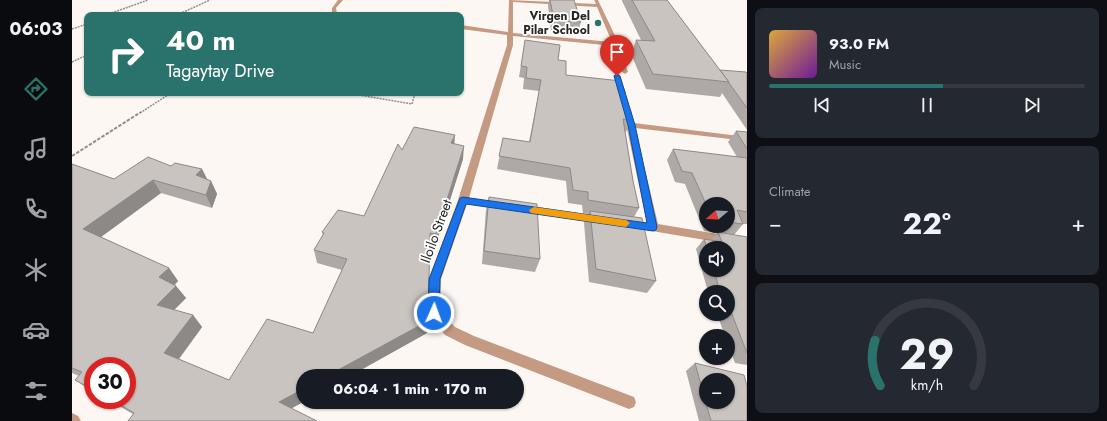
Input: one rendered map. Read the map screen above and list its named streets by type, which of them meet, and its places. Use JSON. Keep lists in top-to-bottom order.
{
  "streets": {
    "street": ["Iloilo Street"]
  },
  "places": ["Virgen Del Pilar School"],
  "north": "left",
  "page": {
    "tabs": "06:03",
    "turn": ["40 m", "Tagaytay Drive"],
    "song": ["93.0 FM", "Music"],
    "tile": "Climate",
    "map_buttons": ["+", "−"],
    "heat": ["−", "22°", "+"],
    "limit": "30",
    "trip": "06:04 · 1 min · 170 m",
    "gauge": ["29", "km/h"]
  }
}
